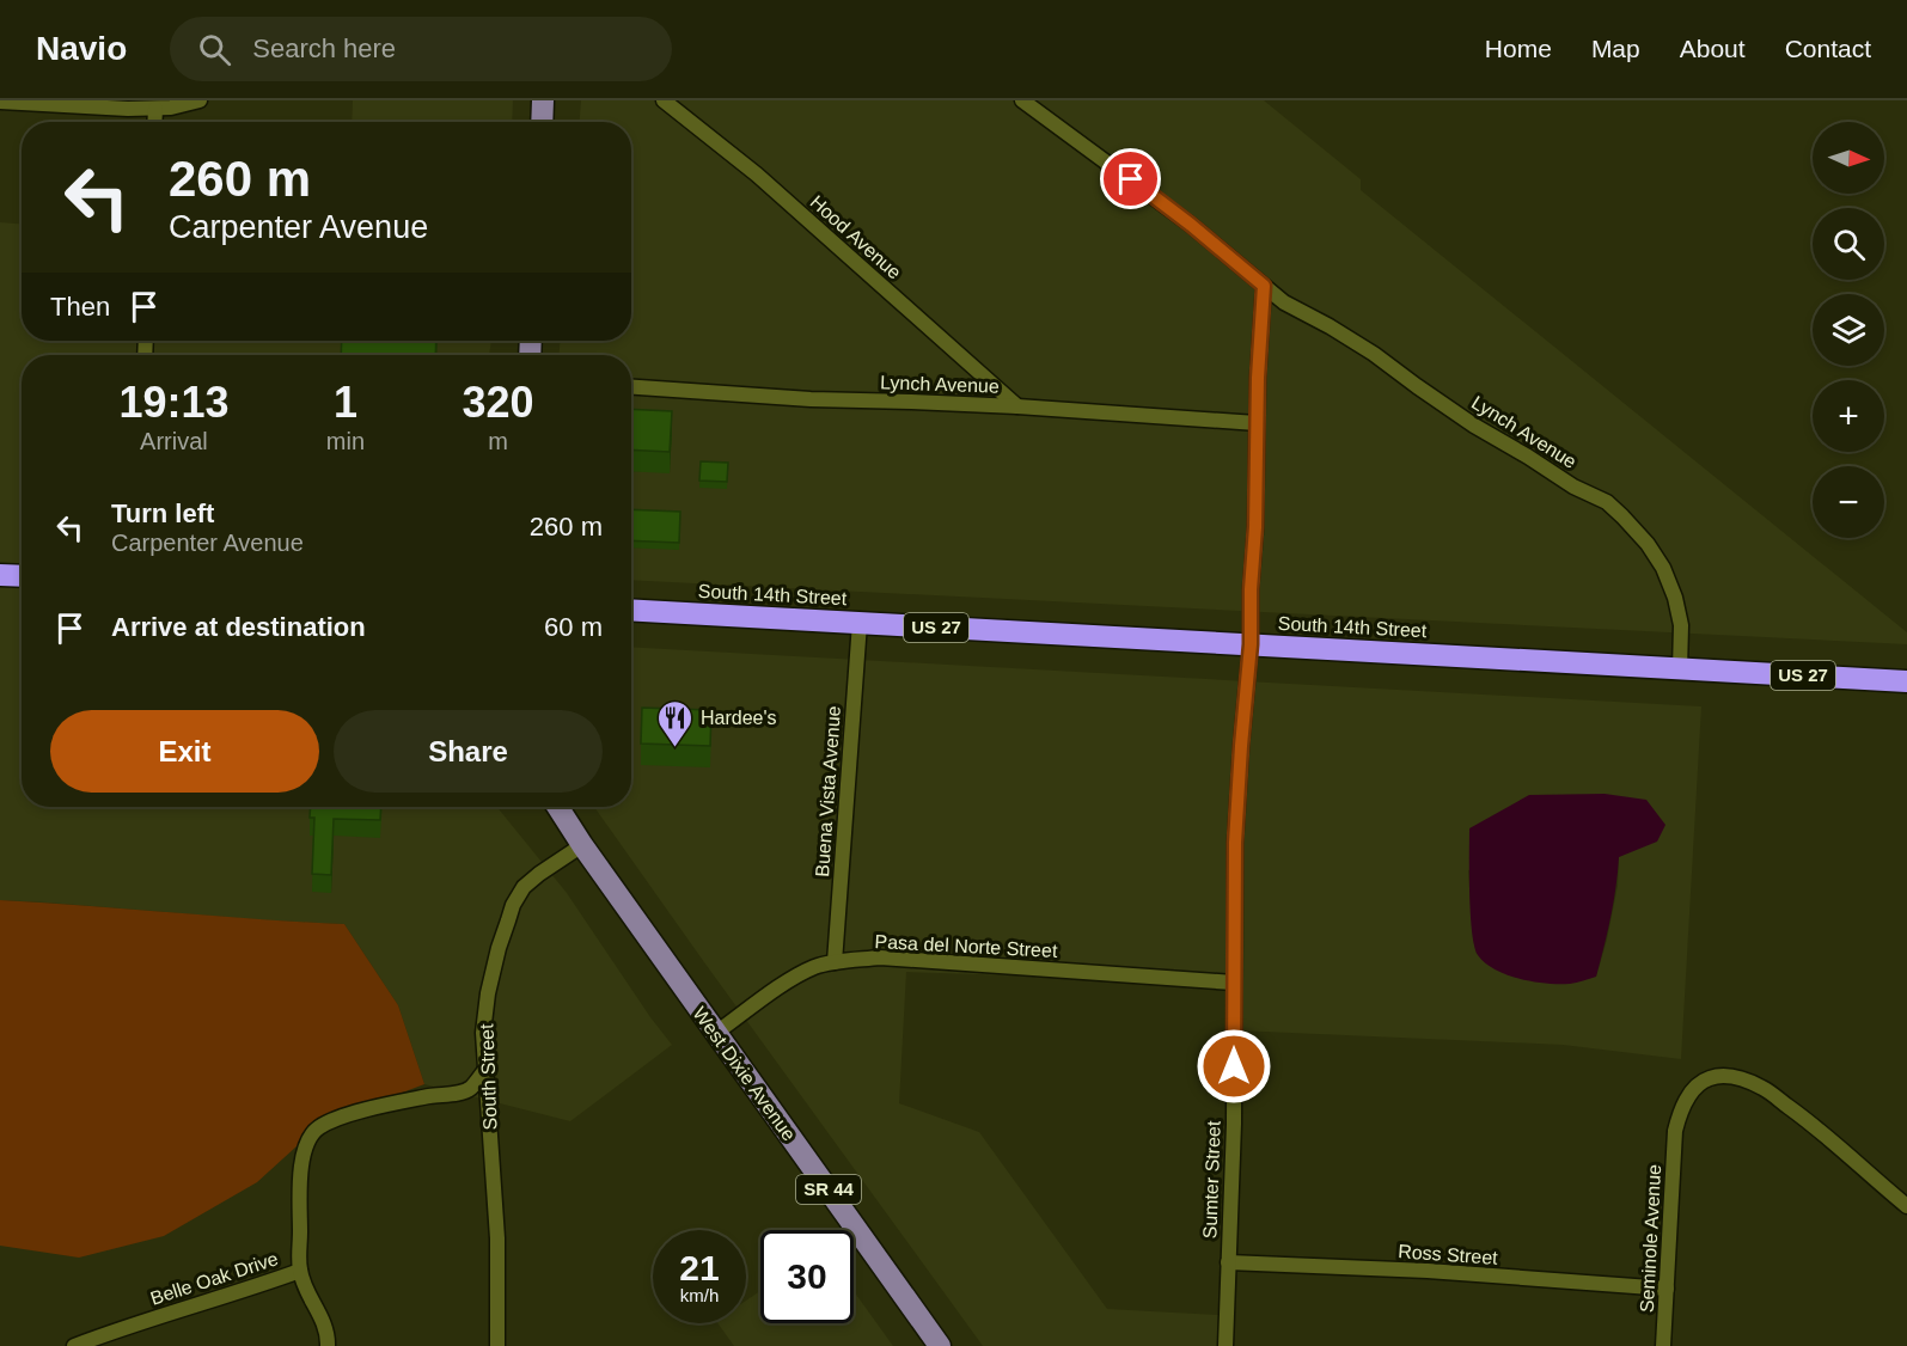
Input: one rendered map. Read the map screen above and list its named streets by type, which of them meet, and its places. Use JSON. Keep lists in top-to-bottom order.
{
  "streets": {
    "highway": ["South 14th Street", "US 27"],
    "main road": ["West Dixie Avenue", "SR 44"],
    "street": [
      "Hood Avenue",
      "Lynch Avenue",
      "Buena Vista Avenue",
      "Pasa del Norte Street",
      "South Street",
      "Sumter Street",
      "Seminole Avenue",
      "Ross Street",
      "Belle Oak Drive"
    ]
  },
  "crossings": [
    ["Hood Avenue", "Lynch Avenue"],
    ["Lynch Avenue", "South 14th Street"],
    ["Lynch Avenue", "Sumter Street"],
    ["South 14th Street", "Buena Vista Avenue"],
    ["South 14th Street", "Sumter Street"],
    ["Buena Vista Avenue", "Pasa del Norte Street"],
    ["Pasa del Norte Street", "West Dixie Avenue"],
    ["Pasa del Norte Street", "Sumter Street"],
    ["West Dixie Avenue", "South Street"],
    ["South Street", "Belle Oak Drive"],
    ["Sumter Street", "Ross Street"],
    ["Seminole Avenue", "Ross Street"]
  ],
  "places": {
    "restaurant": ["Hardee's"]
  },
  "north": "right",
  "page": {
    "header": "Navio",
    "search": "Search here",
    "nav": [
      "Home",
      "Map",
      "About",
      "Contact"
    ],
    "map_buttons": ["+", "−"],
    "turn": ["260 m", "Carpenter Avenue"],
    "then": "Then",
    "eta": [
      "19:13",
      "Arrival",
      "1",
      "min",
      "320",
      "m"
    ],
    "list": [
      {
        "name": "Turn left",
        "note": "Carpenter Avenue",
        "value": "260 m"
      },
      {
        "name": "Arrive at destination",
        "value": "60 m"
      }
    ],
    "buttons": ["Exit", "Share"],
    "speed": "21 km/h",
    "limit": "30"
  }
}
